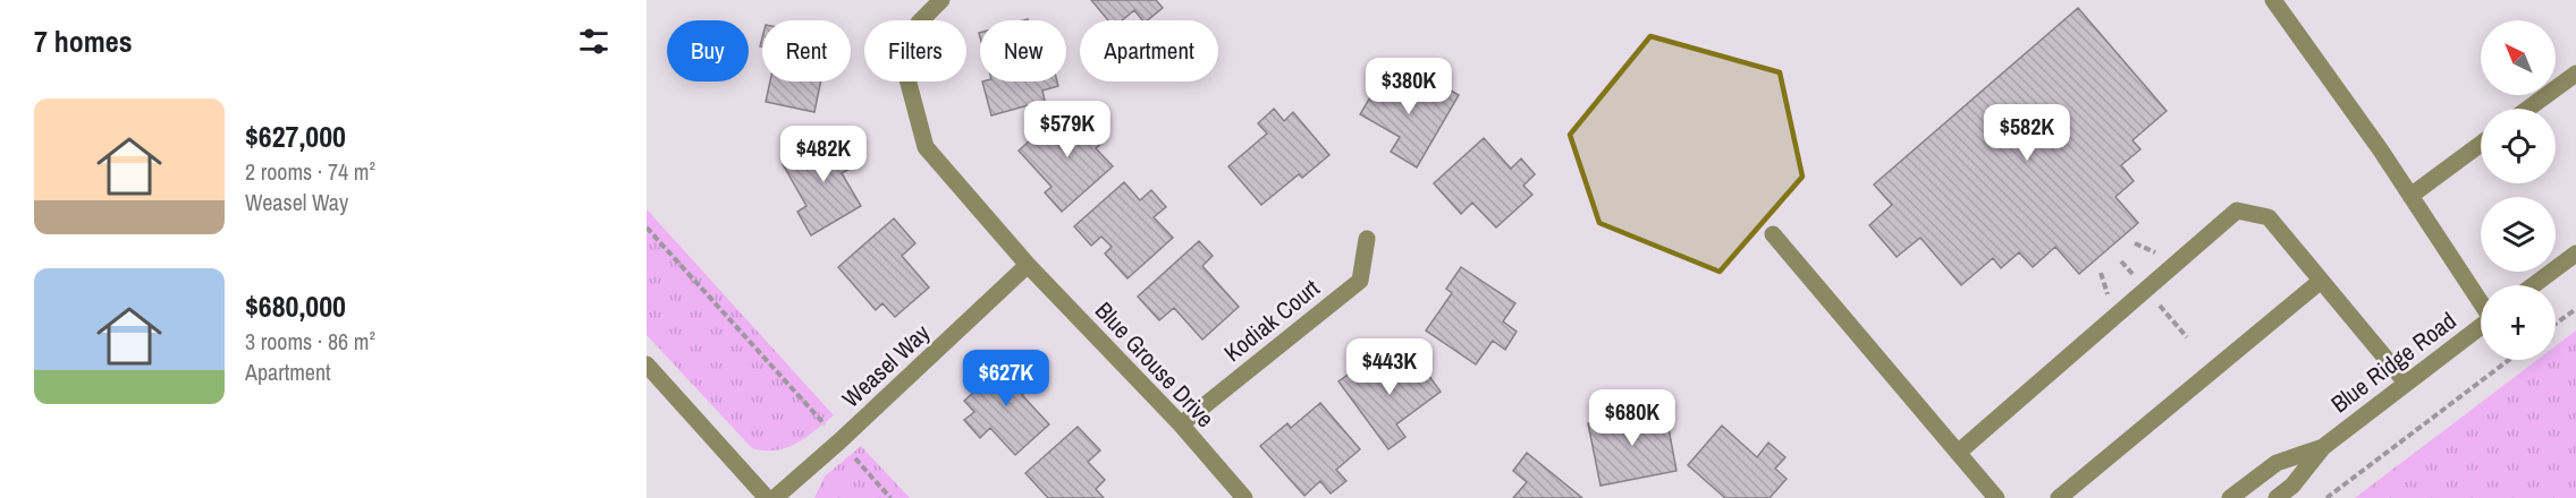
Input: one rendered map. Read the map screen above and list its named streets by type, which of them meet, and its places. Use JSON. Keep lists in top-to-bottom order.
{
  "streets": {
    "street": [
      "Kodiak Court",
      "Blue Ridge Road",
      "Blue Grouse Drive",
      "Weasel Way"
    ]
  },
  "crossings": [
    ["Kodiak Court", "Blue Grouse Drive"],
    ["Blue Grouse Drive", "Weasel Way"]
  ],
  "north": "top left",
  "page": {
    "heading": "7 homes",
    "map_buttons": "+",
    "chip": [
      "Buy",
      "Rent",
      "Filters",
      "New",
      "Apartment"
    ],
    "price": [
      "$380K",
      "$579K",
      "$582K",
      "$482K",
      "$443K",
      "$627K",
      "$680K"
    ],
    "list": [
      {
        "name": "$627,000",
        "note": "2 rooms · 74 m² · Weasel Way"
      },
      {
        "name": "$680,000",
        "note": "3 rooms · 86 m² · Apartment"
      }
    ]
  }
}
